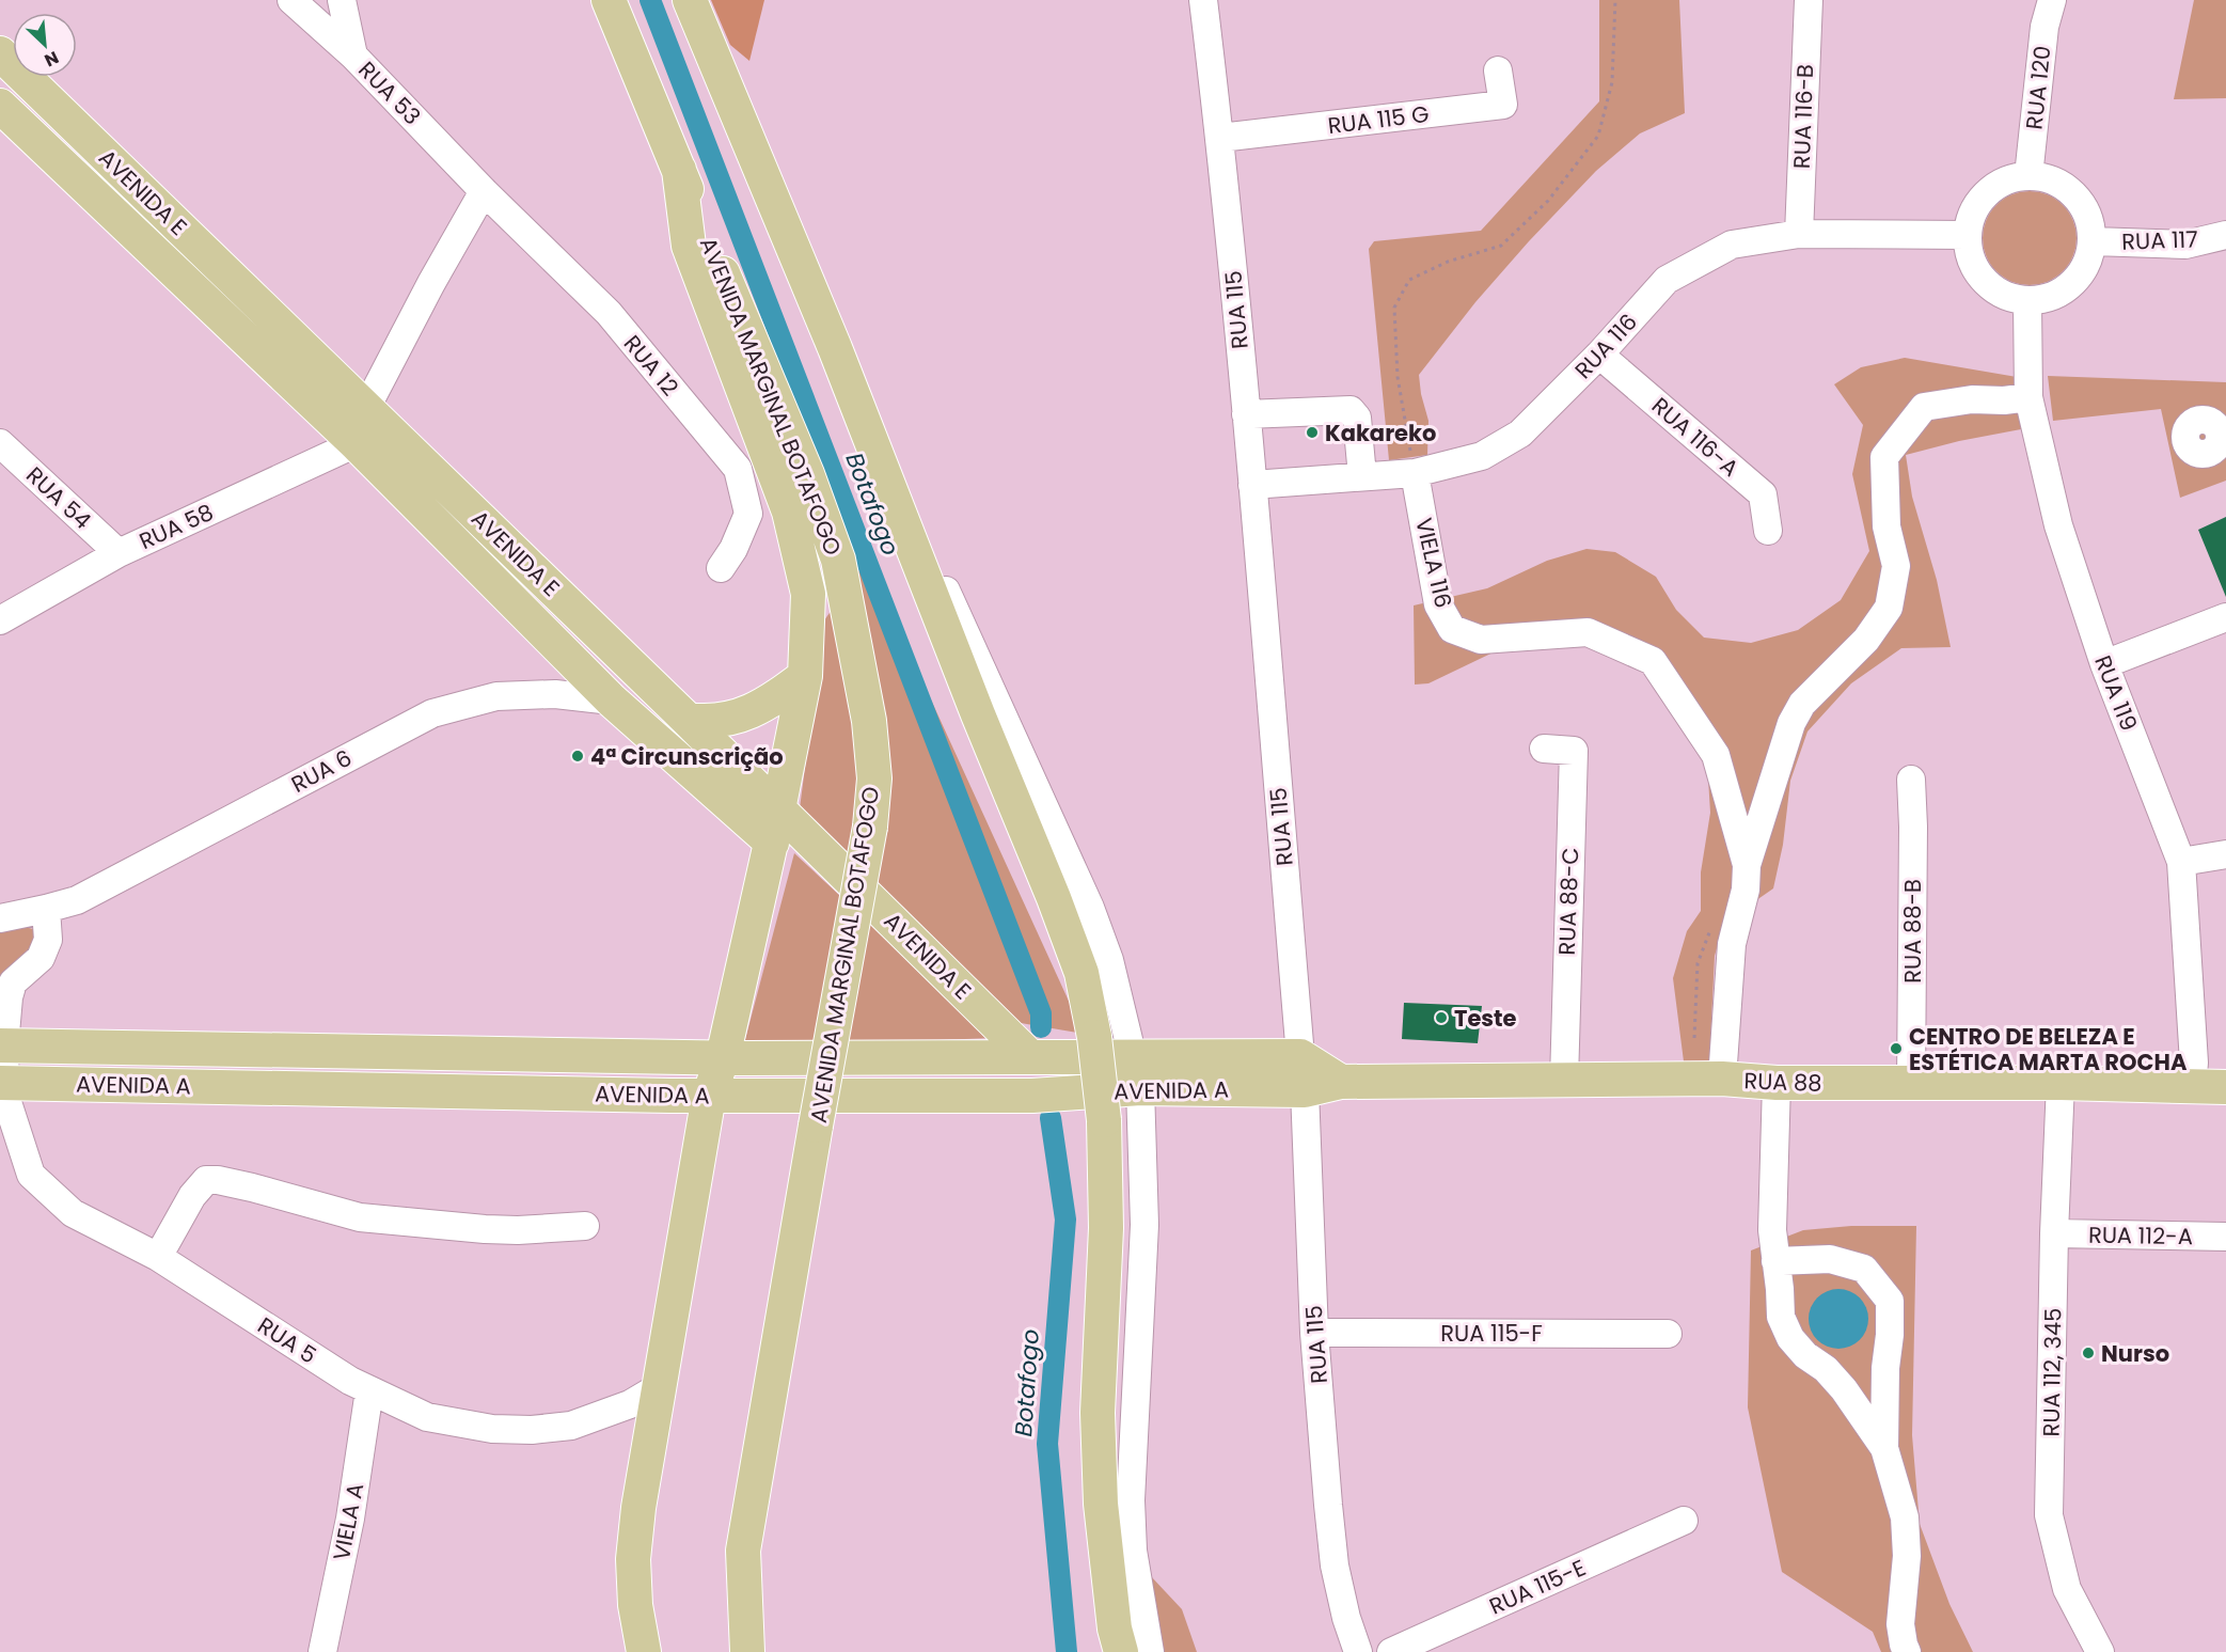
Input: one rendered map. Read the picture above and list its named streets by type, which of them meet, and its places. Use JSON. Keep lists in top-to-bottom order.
{
  "streets": {
    "main road": [
      "AVENIDA E",
      "AVENIDA MARGINAL BOTAFOGO",
      "RUA 88",
      "AVENIDA A"
    ],
    "street": [
      "RUA 120",
      "RUA 53",
      "RUA 116-B",
      "RUA 115 G",
      "RUA 117",
      "RUA 115",
      "RUA 116",
      "RUA 12",
      "RUA 116-A",
      "RUA 54",
      "RUA 58",
      "VIELA 116",
      "RUA 119",
      "RUA 6",
      "RUA 88-C",
      "RUA 88-B",
      "RUA 112-A",
      "RUA 115-F",
      "RUA 5",
      "RUA 112, 345",
      "VIELA A",
      "RUA 115-E"
    ]
  },
  "crossings": [
    ["RUA 120", "RUA 117"],
    ["RUA 120", "RUA 116"],
    ["RUA 120", "RUA 119"],
    ["RUA 53", "RUA 12"],
    ["RUA 116-B", "RUA 116"],
    ["RUA 115 G", "RUA 115"],
    ["AVENIDA E", "AVENIDA MARGINAL BOTAFOGO"],
    ["AVENIDA E", "RUA 58"],
    ["AVENIDA E", "RUA 6"],
    ["AVENIDA E", "AVENIDA A"],
    ["RUA 117", "RUA 116"],
    ["RUA 117", "RUA 119"],
    ["RUA 115", "RUA 116"],
    ["RUA 115", "RUA 88"],
    ["RUA 115", "AVENIDA A"],
    ["RUA 115", "RUA 115-F"],
    ["RUA 116", "RUA 116-A"],
    ["RUA 116", "VIELA 116"],
    ["RUA 116", "RUA 119"],
    ["AVENIDA MARGINAL BOTAFOGO", "AVENIDA A"],
    ["AVENIDA MARGINAL BOTAFOGO", "RUA 5"],
    ["RUA 54", "RUA 58"],
    ["RUA 119", "RUA 88"],
    ["RUA 6", "RUA 5"],
    ["RUA 88-C", "RUA 88"],
    ["RUA 88-B", "RUA 88"],
    ["RUA 88", "AVENIDA A"],
    ["RUA 88", "RUA 112, 345"],
    ["AVENIDA A", "RUA 5"],
    ["RUA 112-A", "RUA 112, 345"],
    ["RUA 5", "VIELA A"]
  ],
  "water": ["Botafogo"],
  "places": [
    "Kakareko",
    "4ª Circunscrição",
    "Teste",
    "CENTRO DE BELEZA E ESTÉTICA MARTA ROCHA",
    "Nurso"
  ],
  "north": "bottom right"
}
